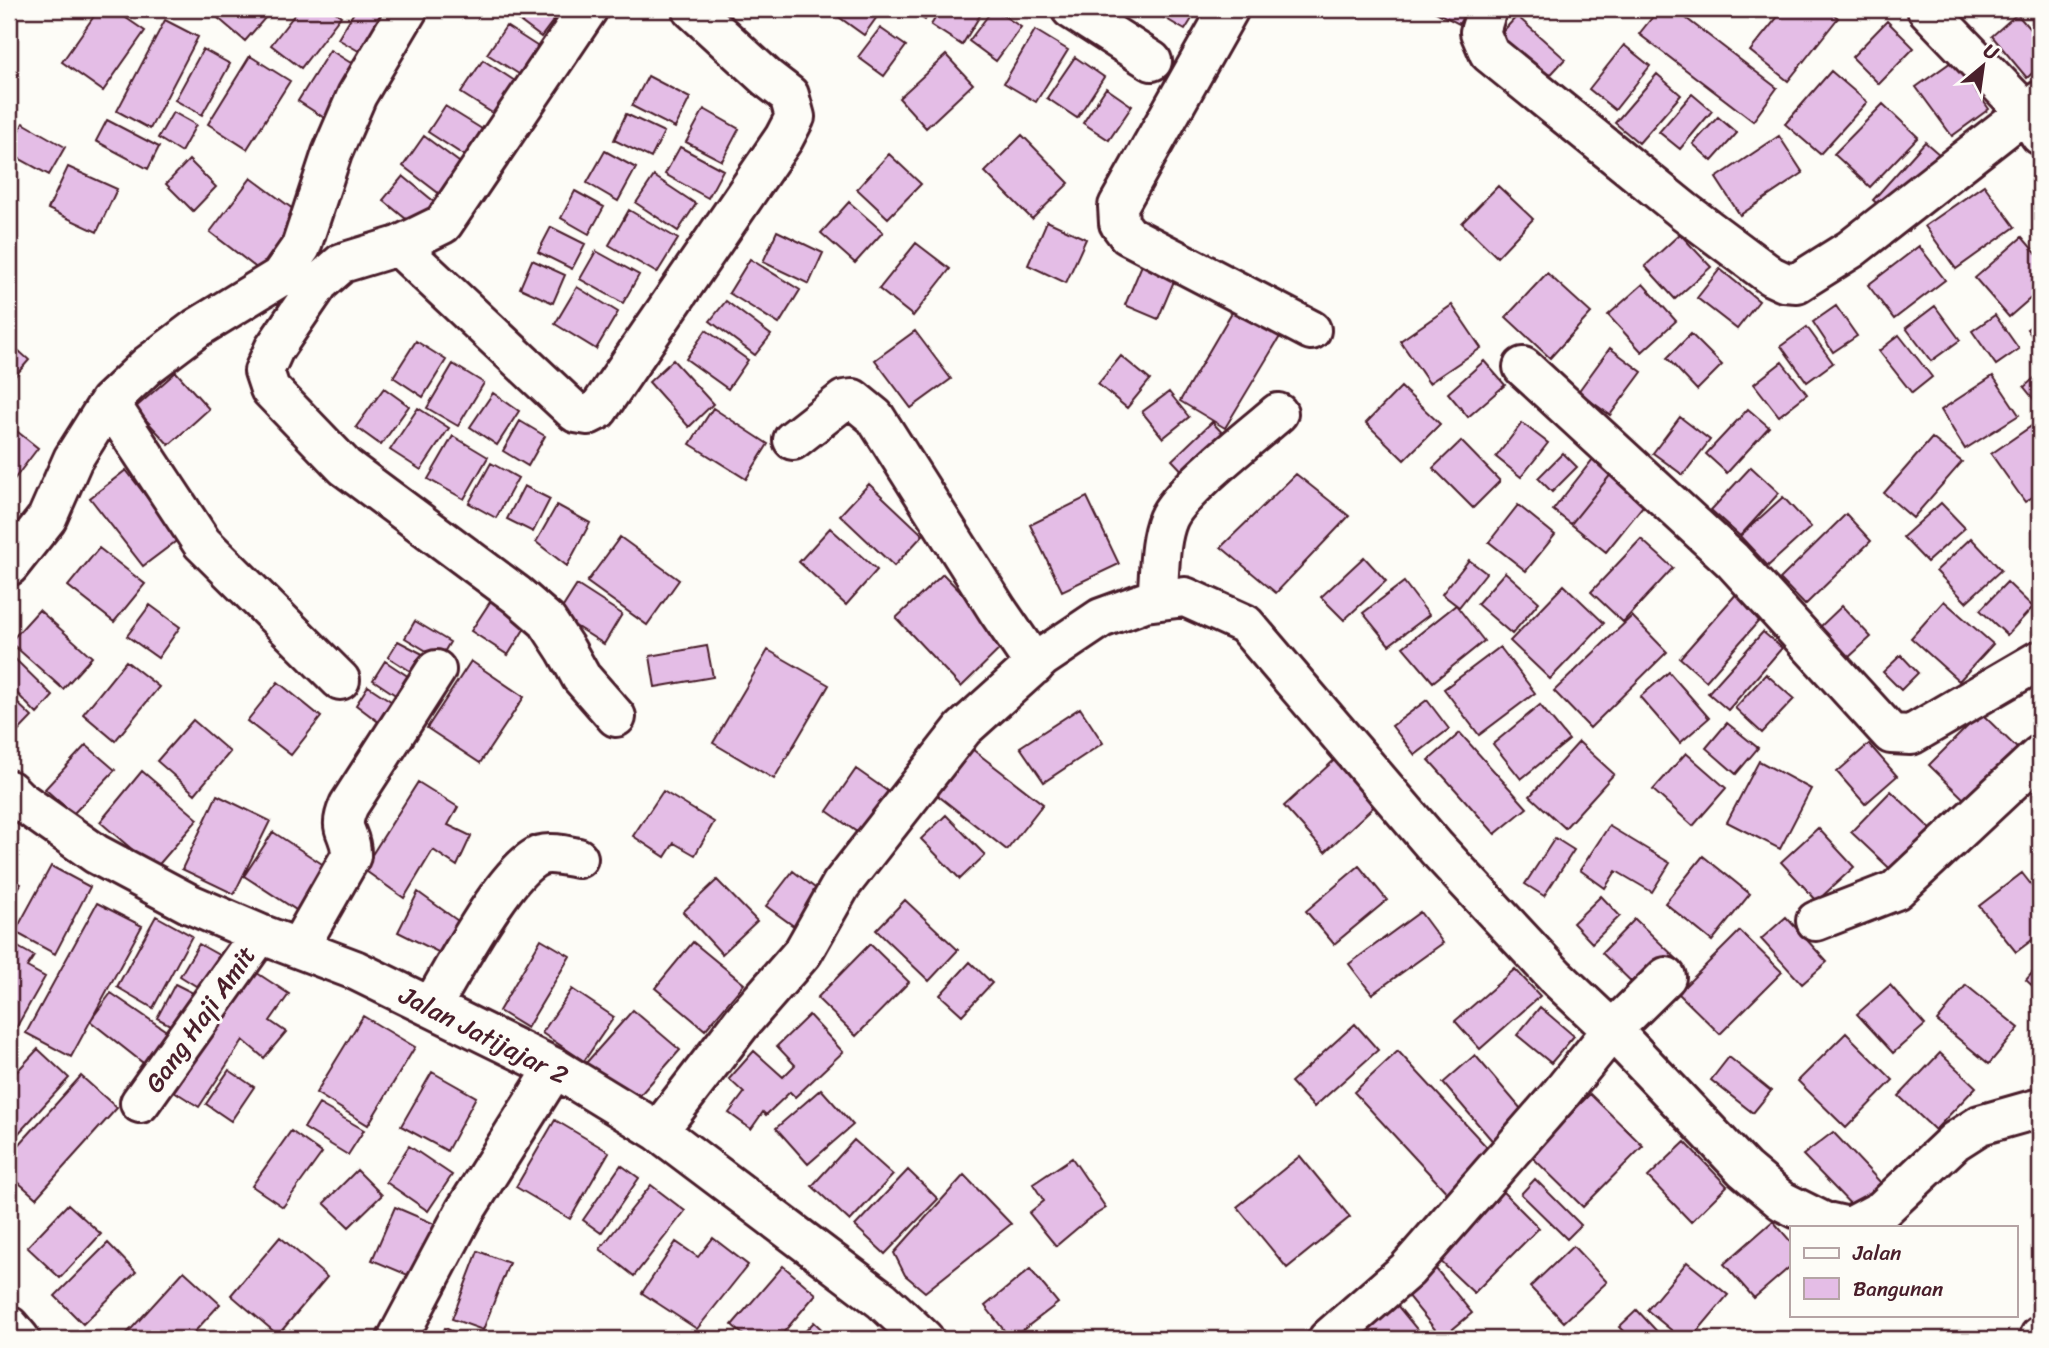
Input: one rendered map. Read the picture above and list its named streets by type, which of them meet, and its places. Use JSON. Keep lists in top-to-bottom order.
{
  "streets": {
    "street": ["Gang Haji Amit", "Jalan Jatijajar 2"]
  },
  "crossings": [
    ["Gang Haji Amit", "Jalan Jatijajar 2"]
  ],
  "legend": ["Jalan", "Bangunan"],
  "north": "top right"
}
